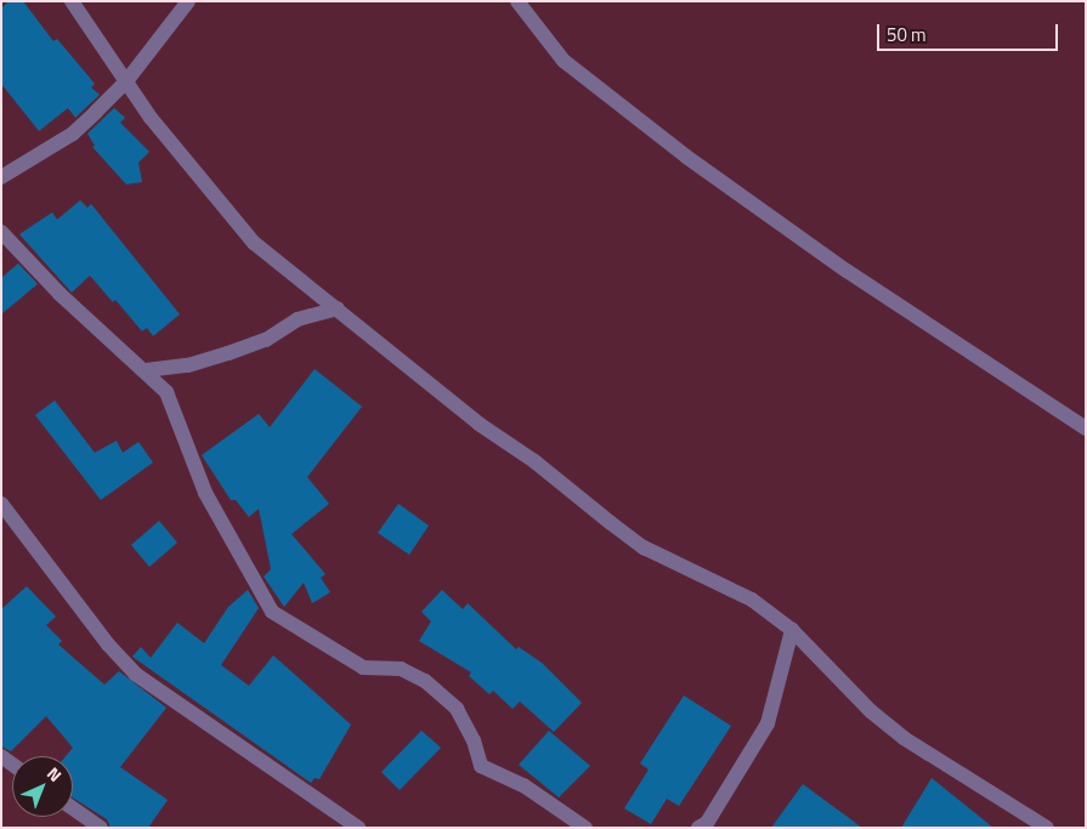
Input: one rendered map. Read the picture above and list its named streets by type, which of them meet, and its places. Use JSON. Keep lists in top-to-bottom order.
{
  "scale_bar": "50 m",
  "north": "top right"
}
